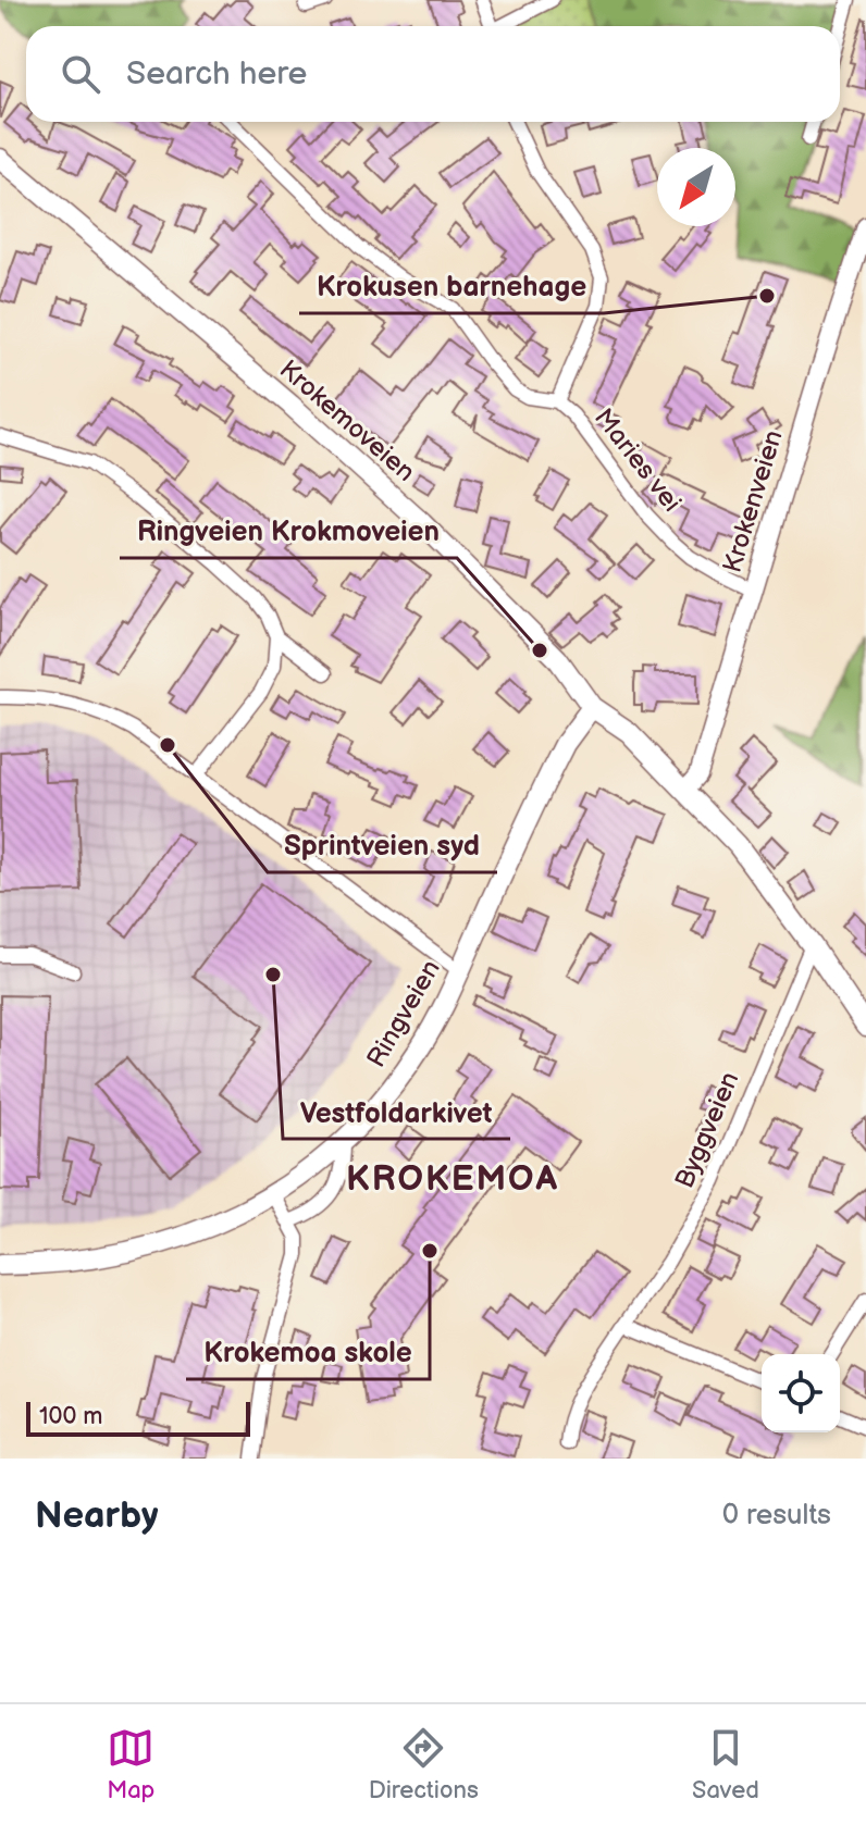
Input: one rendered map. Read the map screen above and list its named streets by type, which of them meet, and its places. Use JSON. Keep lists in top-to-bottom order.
{
  "streets": {
    "main road": ["Krokemoveien", "Ringveien"],
    "street": ["Maries vei", "Krokenveien", "Byggveien"]
  },
  "crossings": [
    ["Krokemoveien", "Krokenveien"],
    ["Krokemoveien", "Ringveien"],
    ["Krokemoveien", "Byggveien"],
    ["Maries vei", "Krokenveien"]
  ],
  "districts": ["KROKEMOA"],
  "places": [
    "Krokusen barnehage",
    "Ringveien Krokmoveien",
    "Sprintveien syd",
    "Vestfoldarkivet",
    "Krokemoa skole"
  ],
  "scale_bar": "100 m",
  "north": "bottom left",
  "page": {
    "search": "Search here",
    "scale": "100 m",
    "heading": ["Nearby", "0 results"],
    "nav": ["Map", "Directions", "Saved"]
  }
}
